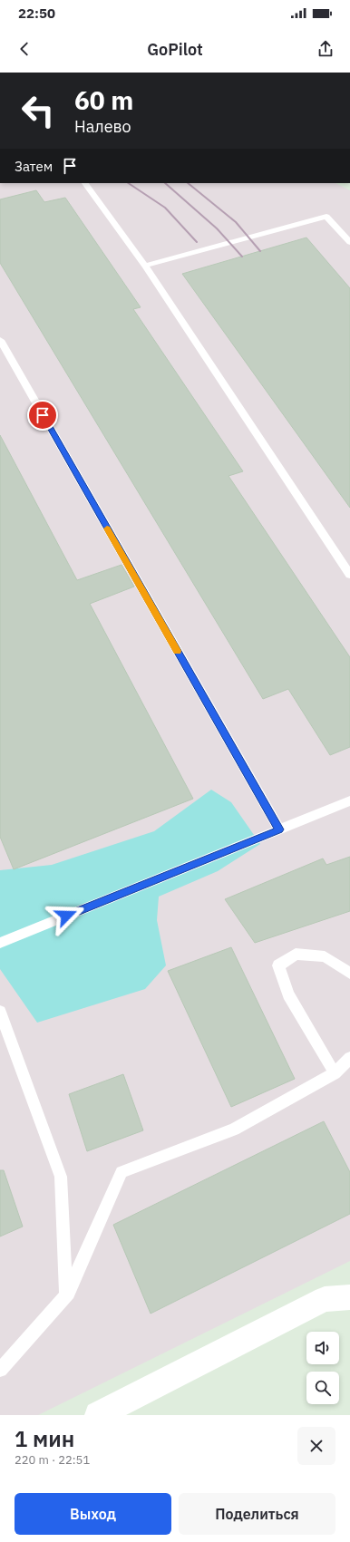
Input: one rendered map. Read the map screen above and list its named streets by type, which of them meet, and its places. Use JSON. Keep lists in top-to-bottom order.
{
  "page": {
    "status": "22:50",
    "header": "GoPilot",
    "turn": ["60 m", "Налево"],
    "then": "Затем",
    "heading": ["1 мин", "220 m · 22:51"],
    "buttons": ["Выход", "Поделиться"]
  }
}
